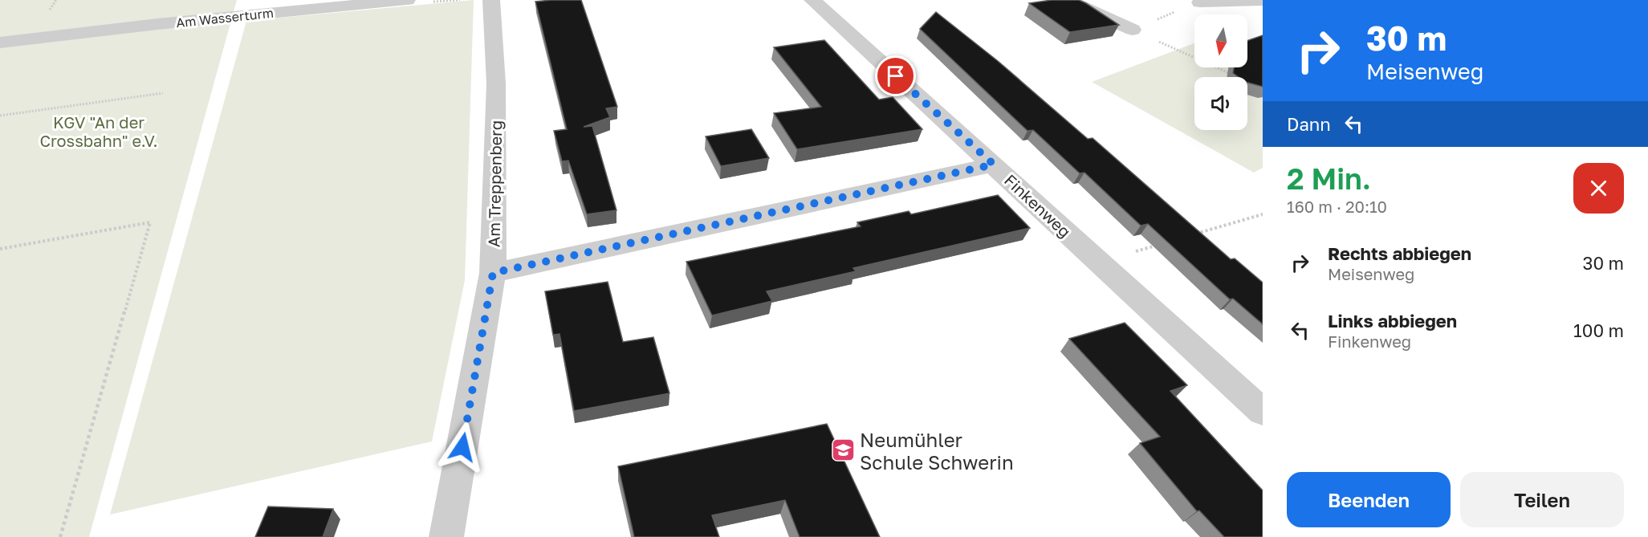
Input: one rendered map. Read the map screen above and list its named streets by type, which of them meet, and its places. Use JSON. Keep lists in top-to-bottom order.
{
  "streets": {
    "street": ["Am Wasserturm", "Am Treppenberg", "Finkenweg"]
  },
  "parks": ["KGV \"An der Crossbahn\" e.V."],
  "places": {
    "school or university": ["Neumühler Schule Schwerin"]
  },
  "north": "bottom",
  "page": {
    "turn": ["30 m", "Meisenweg"],
    "then": "Dann",
    "heading": ["2 Min.", "160 m · 20:10"],
    "list": [
      {
        "name": "Rechts abbiegen",
        "note": "Meisenweg",
        "value": "30 m"
      },
      {
        "name": "Links abbiegen",
        "note": "Finkenweg",
        "value": "100 m"
      }
    ],
    "buttons": ["Beenden", "Teilen"]
  }
}
